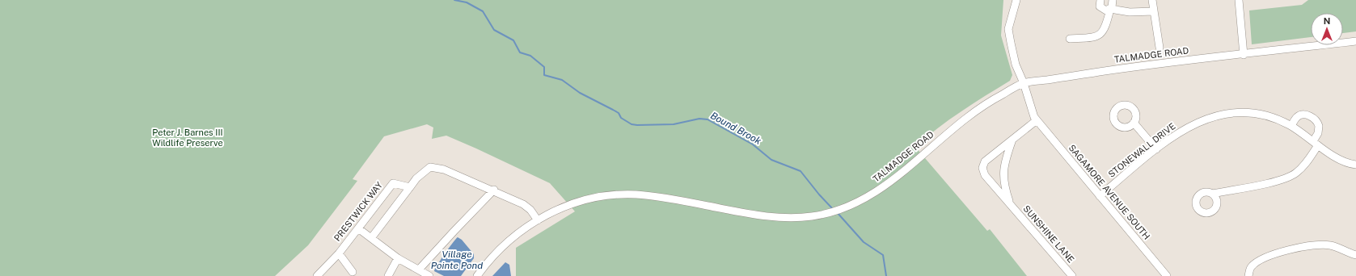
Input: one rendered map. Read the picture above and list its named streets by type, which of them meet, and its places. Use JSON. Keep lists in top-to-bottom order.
{
  "streets": {
    "street": [
      "TALMADGE ROAD",
      "STONEWALL DRIVE",
      "SAGAMORE AVENUE SOUTH",
      "PRESTWICK WAY",
      "SUNSHINE LANE"
    ]
  },
  "crossings": [
    ["TALMADGE ROAD", "SAGAMORE AVENUE SOUTH"],
    ["STONEWALL DRIVE", "SAGAMORE AVENUE SOUTH"],
    ["SAGAMORE AVENUE SOUTH", "SUNSHINE LANE"]
  ],
  "water": ["Bound Brook", "Village Pointe Pond"],
  "parks": ["Peter J. Barnes III Wildlife Preserve"],
  "north": "top"
}
